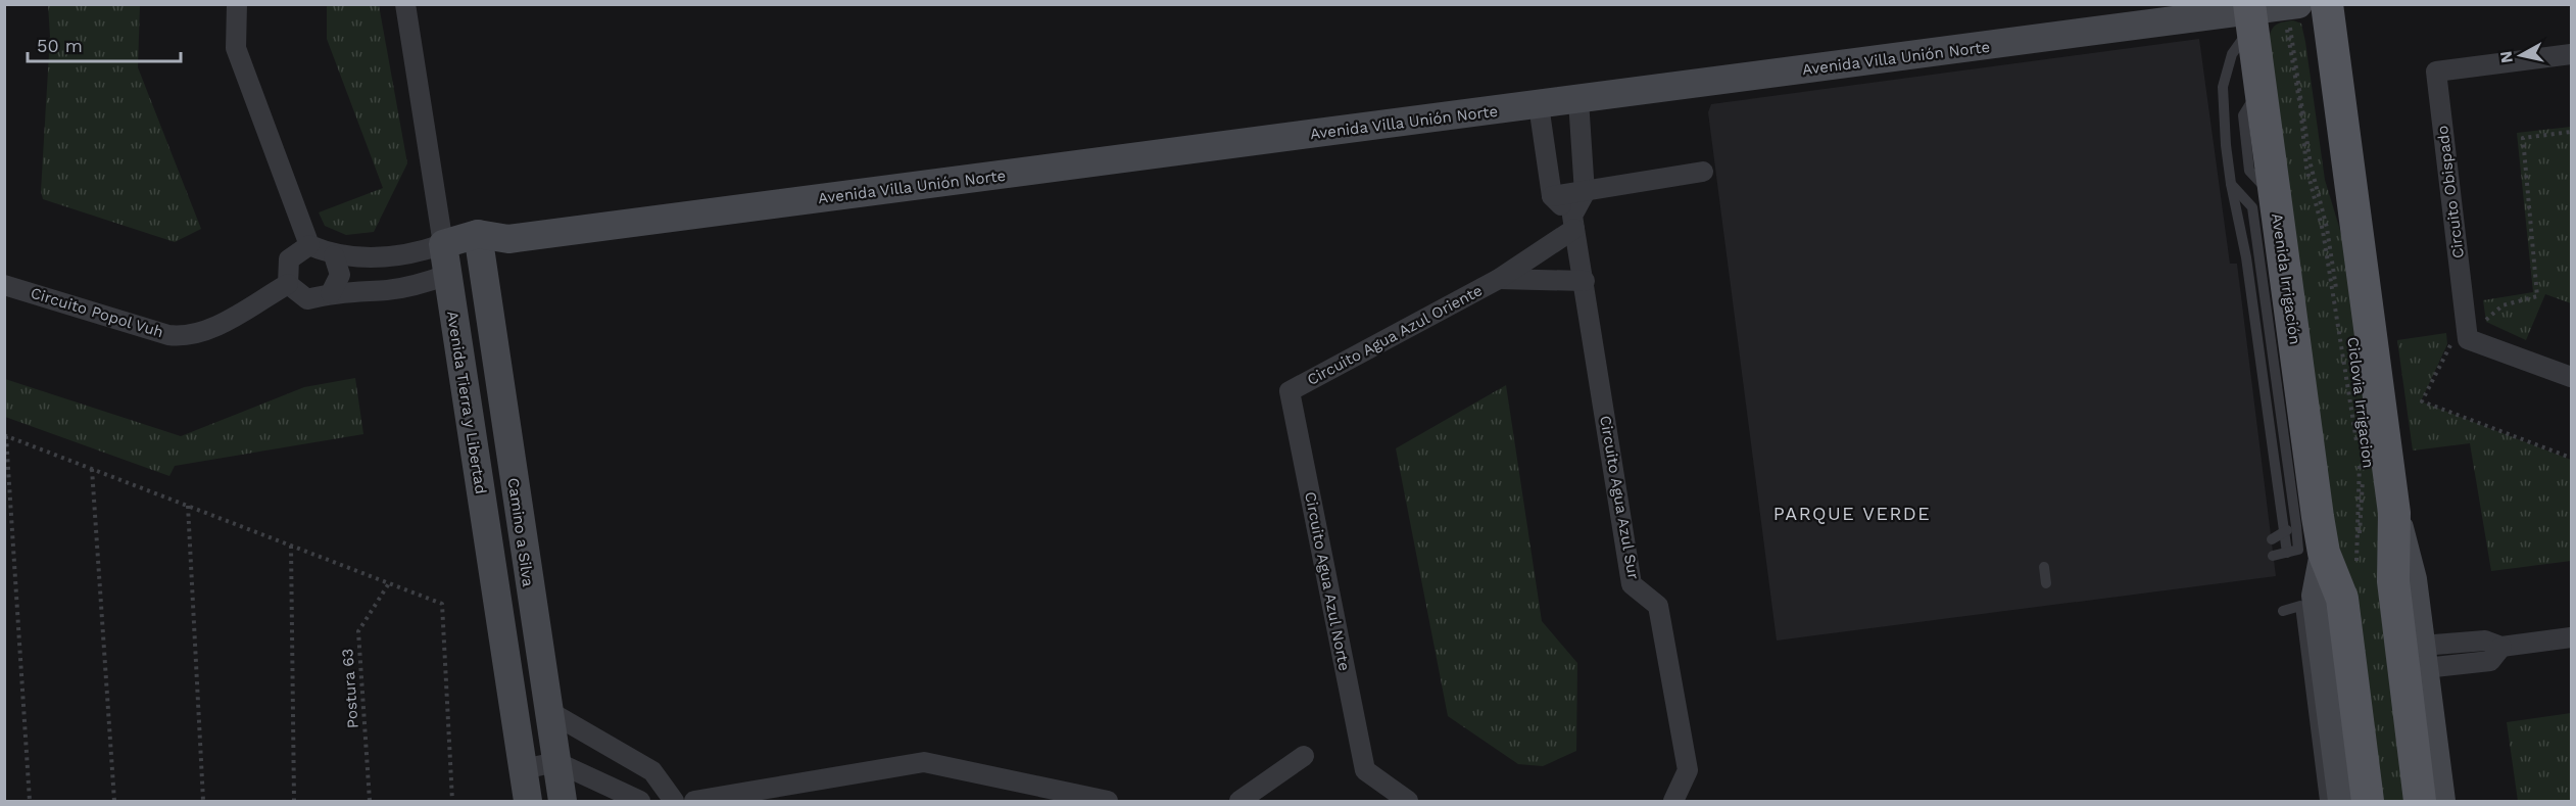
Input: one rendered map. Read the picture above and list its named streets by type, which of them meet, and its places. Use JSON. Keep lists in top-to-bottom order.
{
  "streets": {
    "main road": [
      "Avenida Villa Unión Norte",
      "Avenida Irrigación",
      "Avenida Tierra y Libertad",
      "Camino a Silva"
    ],
    "street": [
      "Circuito Obispado",
      "Circuito Popol Vuh",
      "Circuito Agua Azul Oriente",
      "Circuito Agua Azul Sur",
      "Circuito Agua Azul Norte"
    ],
    "path": ["Ciclovia Irrigacion", "Postura 63"]
  },
  "crossings": [
    ["Avenida Villa Unión Norte", "Avenida Irrigación"],
    ["Avenida Villa Unión Norte", "Avenida Tierra y Libertad"],
    ["Avenida Villa Unión Norte", "Ciclovia Irrigacion"],
    ["Avenida Villa Unión Norte", "Camino a Silva"],
    ["Circuito Agua Azul Oriente", "Circuito Agua Azul Sur"],
    ["Circuito Agua Azul Oriente", "Circuito Agua Azul Norte"]
  ],
  "districts": ["PARQUE VERDE"],
  "scale_bar": "50 m",
  "north": "left"
}
